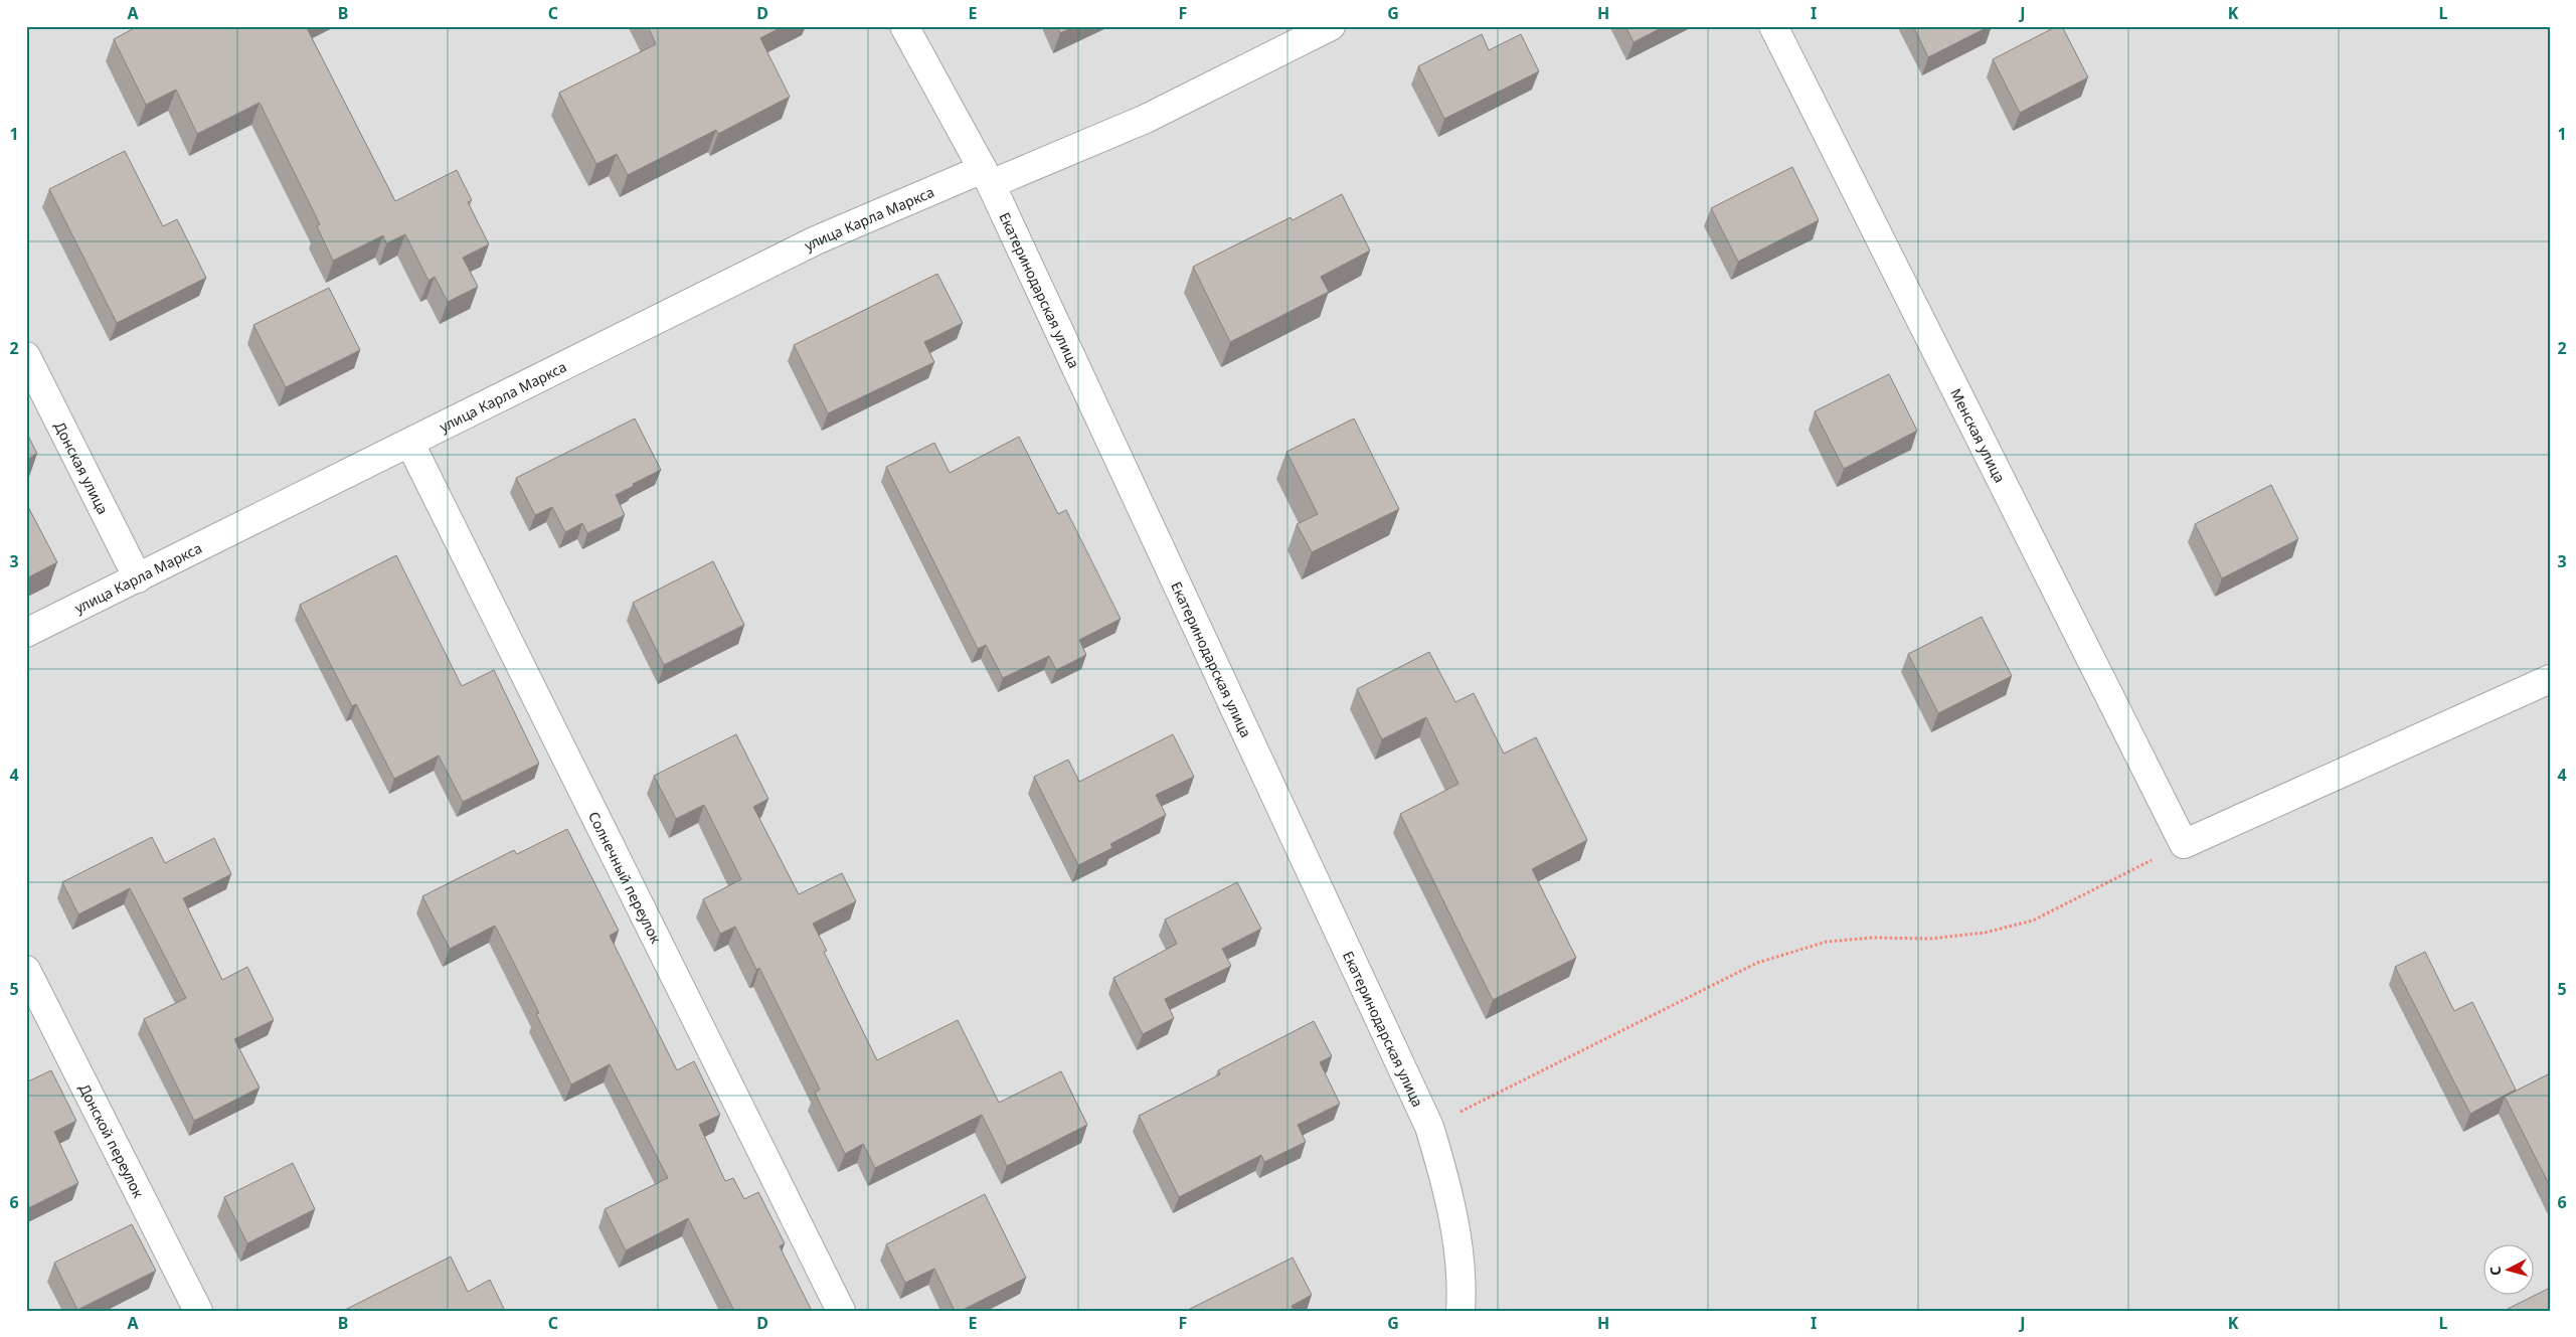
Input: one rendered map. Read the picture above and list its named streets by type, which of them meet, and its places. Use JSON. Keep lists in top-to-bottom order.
{
  "streets": {
    "street": [
      "улица Карла Маркса",
      "Екатеринодарская улица",
      "Менская улица",
      "Донская улица",
      "Солнечный переулок",
      "Донской переулок"
    ]
  },
  "crossings": [
    ["улица Карла Маркса", "Екатеринодарская улица"],
    ["улица Карла Маркса", "Донская улица"],
    ["улица Карла Маркса", "Солнечный переулок"]
  ],
  "north": "left",
  "grid": {
    "columns": [
      "A",
      "B",
      "C",
      "D",
      "E",
      "F",
      "G",
      "H",
      "I",
      "J",
      "K",
      "L"
    ],
    "rows": [
      "1",
      "2",
      "3",
      "4",
      "5",
      "6"
    ]
  }
}
